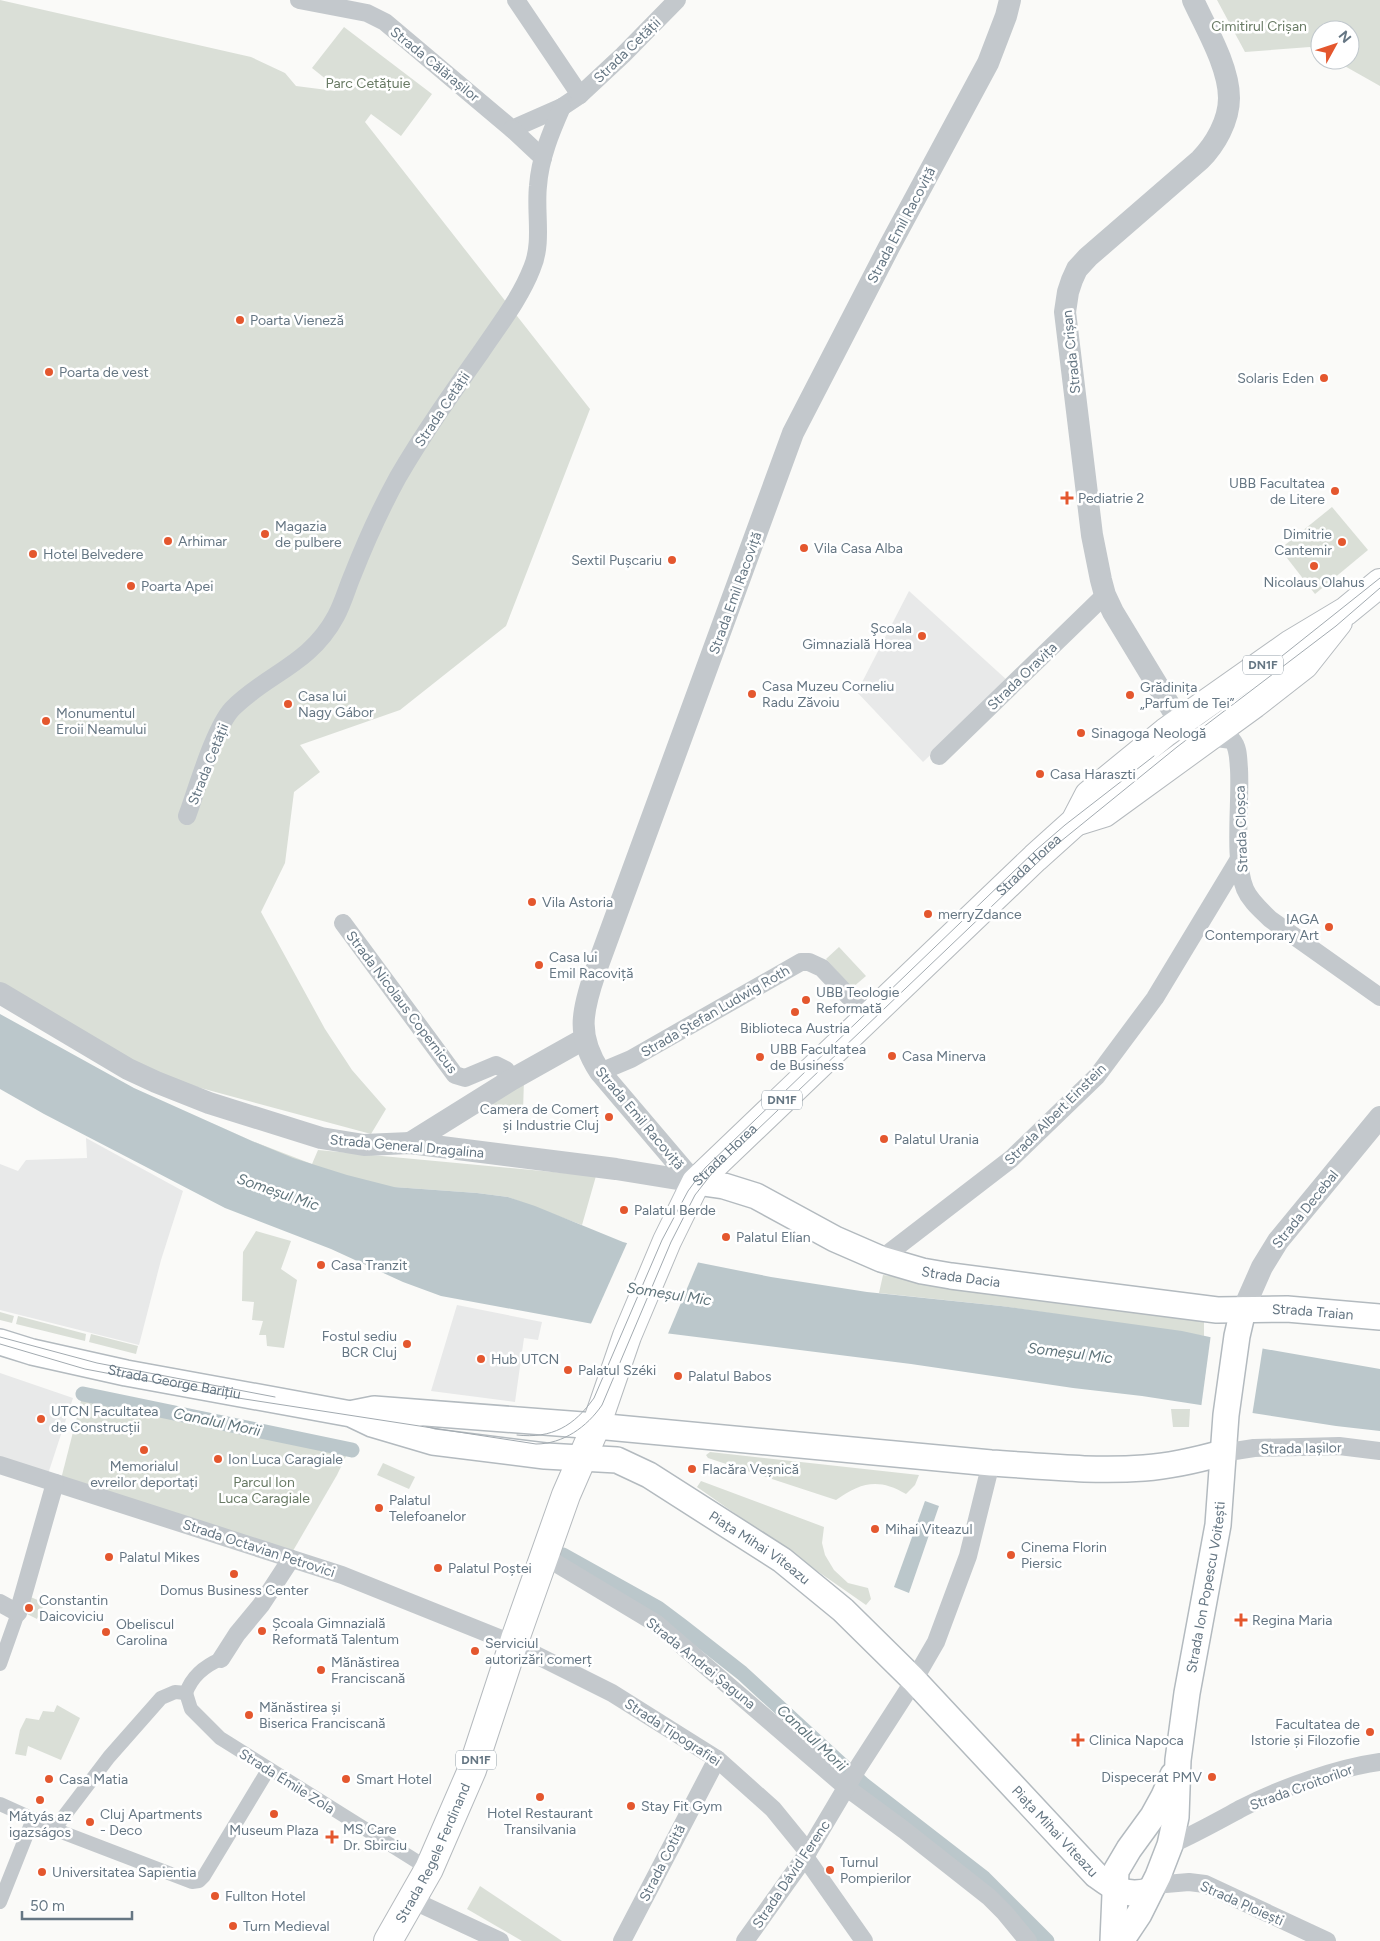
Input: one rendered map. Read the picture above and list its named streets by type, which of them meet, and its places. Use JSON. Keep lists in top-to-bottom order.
{
  "streets": {
    "main road": [
      "DN1F",
      "Strada Horea",
      "Strada Dacia",
      "Strada Traian",
      "Strada George Barițiu",
      "Piața Mihai Viteazu",
      "Strada Ion Popescu Voitești",
      "Strada Regele Ferdinand"
    ],
    "street": [
      "Strada Cetății",
      "Strada Călărașilor",
      "Strada Emil Racoviță",
      "Strada Crișan",
      "Strada Oravița",
      "Strada Cloșca",
      "Strada Nicolaus Copernicus",
      "Strada Ștefan Ludwig Roth",
      "Strada Albert Einstein",
      "Strada General Dragalina",
      "Strada Decebal",
      "Strada Iașilor",
      "Strada Octavian Petrovici",
      "Strada Andrei Șaguna",
      "Strada Tipografiei",
      "Strada Émile Zola",
      "Strada Croitorilor",
      "Strada Cotită",
      "Strada Dávid Ferenc",
      "Strada Ploiești"
    ]
  },
  "crossings": [
    ["Strada Cetății", "Strada Călărașilor"],
    ["Strada Emil Racoviță", "Strada Horea"],
    ["Strada Emil Racoviță", "Strada Ștefan Ludwig Roth"],
    ["Strada Emil Racoviță", "Strada General Dragalina"],
    ["Strada Emil Racoviță", "Strada Dacia"],
    ["Strada Crișan", "Strada Oravița"],
    ["Strada Crișan", "Strada Cloșca"],
    ["Strada Crișan", "Strada Horea"],
    ["Strada Cloșca", "Strada Horea"],
    ["Strada Cloșca", "Strada Albert Einstein"],
    ["Strada Horea", "Strada Ștefan Ludwig Roth"],
    ["Strada Horea", "Strada General Dragalina"],
    ["Strada Horea", "Strada Dacia"],
    ["Strada Horea", "Strada George Barițiu"],
    ["Strada Horea", "Strada Regele Ferdinand"],
    ["Strada Albert Einstein", "Strada Dacia"],
    ["Strada General Dragalina", "Strada Dacia"],
    ["Strada Decebal", "Strada Dacia"],
    ["Strada Decebal", "Strada Traian"],
    ["Strada Decebal", "Strada Ion Popescu Voitești"],
    ["Strada Dacia", "Strada Traian"],
    ["Strada Dacia", "Strada Ion Popescu Voitești"],
    ["Strada Traian", "Strada Ion Popescu Voitești"],
    ["Strada George Barițiu", "Piața Mihai Viteazu"],
    ["Strada George Barițiu", "Strada Regele Ferdinand"],
    ["Strada Iașilor", "Strada Ion Popescu Voitești"],
    ["Strada Octavian Petrovici", "Strada Tipografiei"],
    ["Strada Octavian Petrovici", "Strada Regele Ferdinand"],
    ["Piața Mihai Viteazu", "Strada Ion Popescu Voitești"],
    ["Piața Mihai Viteazu", "Strada Regele Ferdinand"],
    ["Piața Mihai Viteazu", "Strada Dávid Ferenc"],
    ["Piața Mihai Viteazu", "Strada Ploiești"],
    ["Strada Ion Popescu Voitești", "Strada Croitorilor"],
    ["Strada Ion Popescu Voitești", "Strada Ploiești"],
    ["Strada Andrei Șaguna", "Strada Regele Ferdinand"],
    ["Strada Andrei Șaguna", "Strada Dávid Ferenc"],
    ["Strada Tipografiei", "Strada Regele Ferdinand"],
    ["Strada Tipografiei", "Strada Cotită"],
    ["Strada Tipografiei", "Strada Dávid Ferenc"],
    ["Strada Émile Zola", "Strada Regele Ferdinand"]
  ],
  "water": ["Someșul Mic", "Canalul Morii"],
  "parks": ["Cimitirul Crișan", "Parc Cetățuie", "Parcul Ion Luca Caragiale"],
  "places": {
    "other": [
      "Poarta Vieneză",
      "Poarta de vest",
      "Solaris Eden",
      "UBB Facultatea de Litere",
      "Magazia de pulbere",
      "Arhimar",
      "Dimitrie Cantemir",
      "Vila Casa Alba",
      "Hotel Belvedere",
      "Sextil Pușcariu",
      "Nicolaus Olahus",
      "Poarta Apei",
      "Şcoala Gimnazială Horea",
      "Casa Muzeu Corneliu Radu Zăvoiu",
      "Grădinița „Parfum de Tei”",
      "Casa lui Nagy Gábor",
      "Monumentul Eroii Neamului",
      "Sinagoga Neologă",
      "Casa Haraszti",
      "Vila Astoria",
      "merryZdance",
      "IAGA Contemporary Art",
      "Casa lui Emil Racoviță",
      "UBB Teologie Reformată",
      "Biblioteca Austria",
      "Casa Minerva",
      "UBB Facultatea de Business",
      "Camera de Comerț și Industrie Cluj",
      "Palatul Urania",
      "Palatul Berde",
      "Palatul Elian",
      "Casa Tranzit",
      "Fostul sediu BCR Cluj",
      "Hub UTCN",
      "Palatul Széki",
      "Palatul Babos",
      "UTCN Facultatea de Construcții",
      "Memorialul evreilor deportați",
      "Ion Luca Caragiale",
      "Flacăra Veșnică",
      "Palatul Telefoanelor",
      "Mihai Viteazul",
      "Cinema Florin Piersic",
      "Palatul Mikes",
      "Palatul Poștei",
      "Domus Business Center",
      "Constantin Daicoviciu",
      "Școala Gimnazială Reformată Talentum",
      "Obeliscul Carolina",
      "Serviciul autorizări comerț",
      "Mănăstirea Franciscană",
      "Mănăstirea și Biserica Franciscană",
      "Facultatea de Istorie și Filozofie",
      "Dispecerat PMV",
      "Casa Matia",
      "Smart Hotel",
      "Hotel Restaurant Transilvania",
      "Mátyás az igazságos",
      "Stay Fit Gym",
      "Museum Plaza",
      "Cluj Apartments - Deco",
      "Turnul Pompierilor",
      "Universitatea Sapientia",
      "Fullton Hotel",
      "Turn Medieval"
    ],
    "health": [
      "Pediatrie 2",
      "Regina Maria",
      "Clinica Napoca",
      "MS Care Dr. Sbirciu"
    ]
  },
  "scale_bar": "50 m",
  "north": "top right"
}
